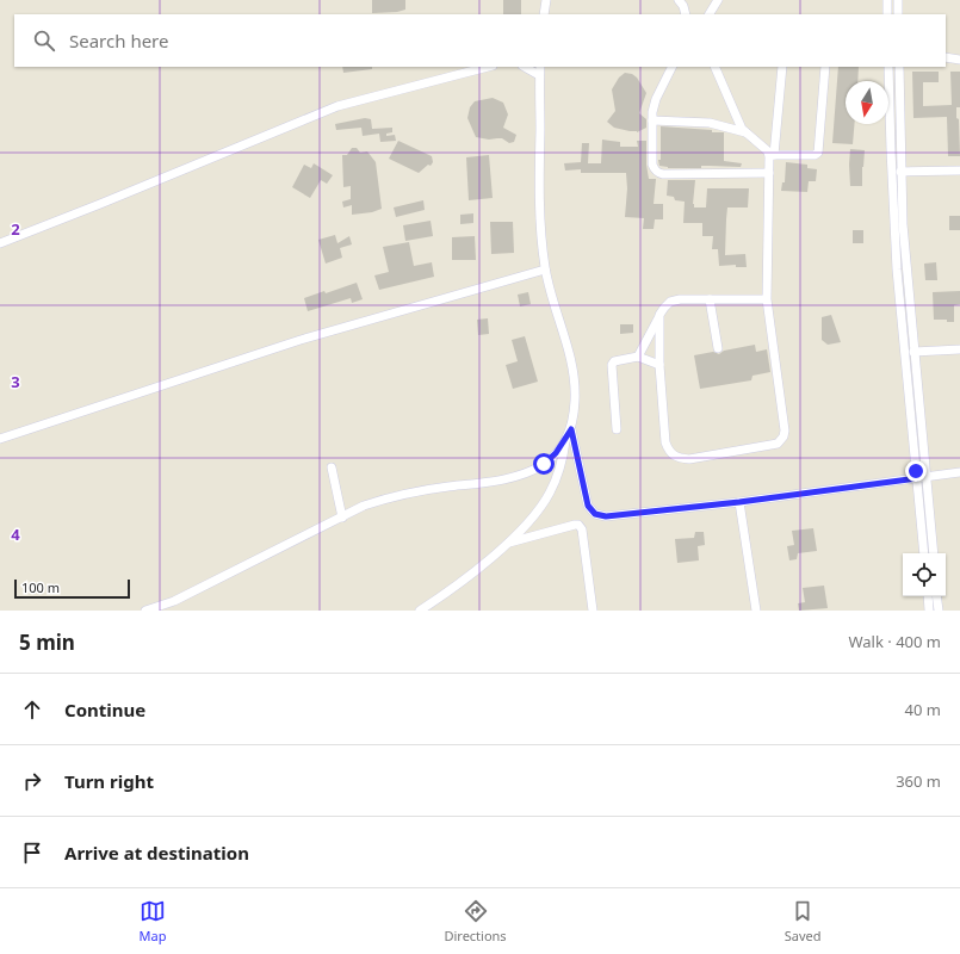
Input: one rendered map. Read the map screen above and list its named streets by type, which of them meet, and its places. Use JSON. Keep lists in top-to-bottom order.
{
  "scale_bar": "100 m",
  "north": "bottom",
  "page": {
    "search": "Search here",
    "scale": "100 m",
    "heading": ["5 min", "Walk · 400 m"],
    "list": [
      ["Continue", "40 m"],
      ["Turn right", "360 m"],
      "Arrive at destination"
    ],
    "nav": ["Map", "Directions", "Saved"]
  },
  "grid": {
    "rows": ["2", "3", "4"]
  }
}
